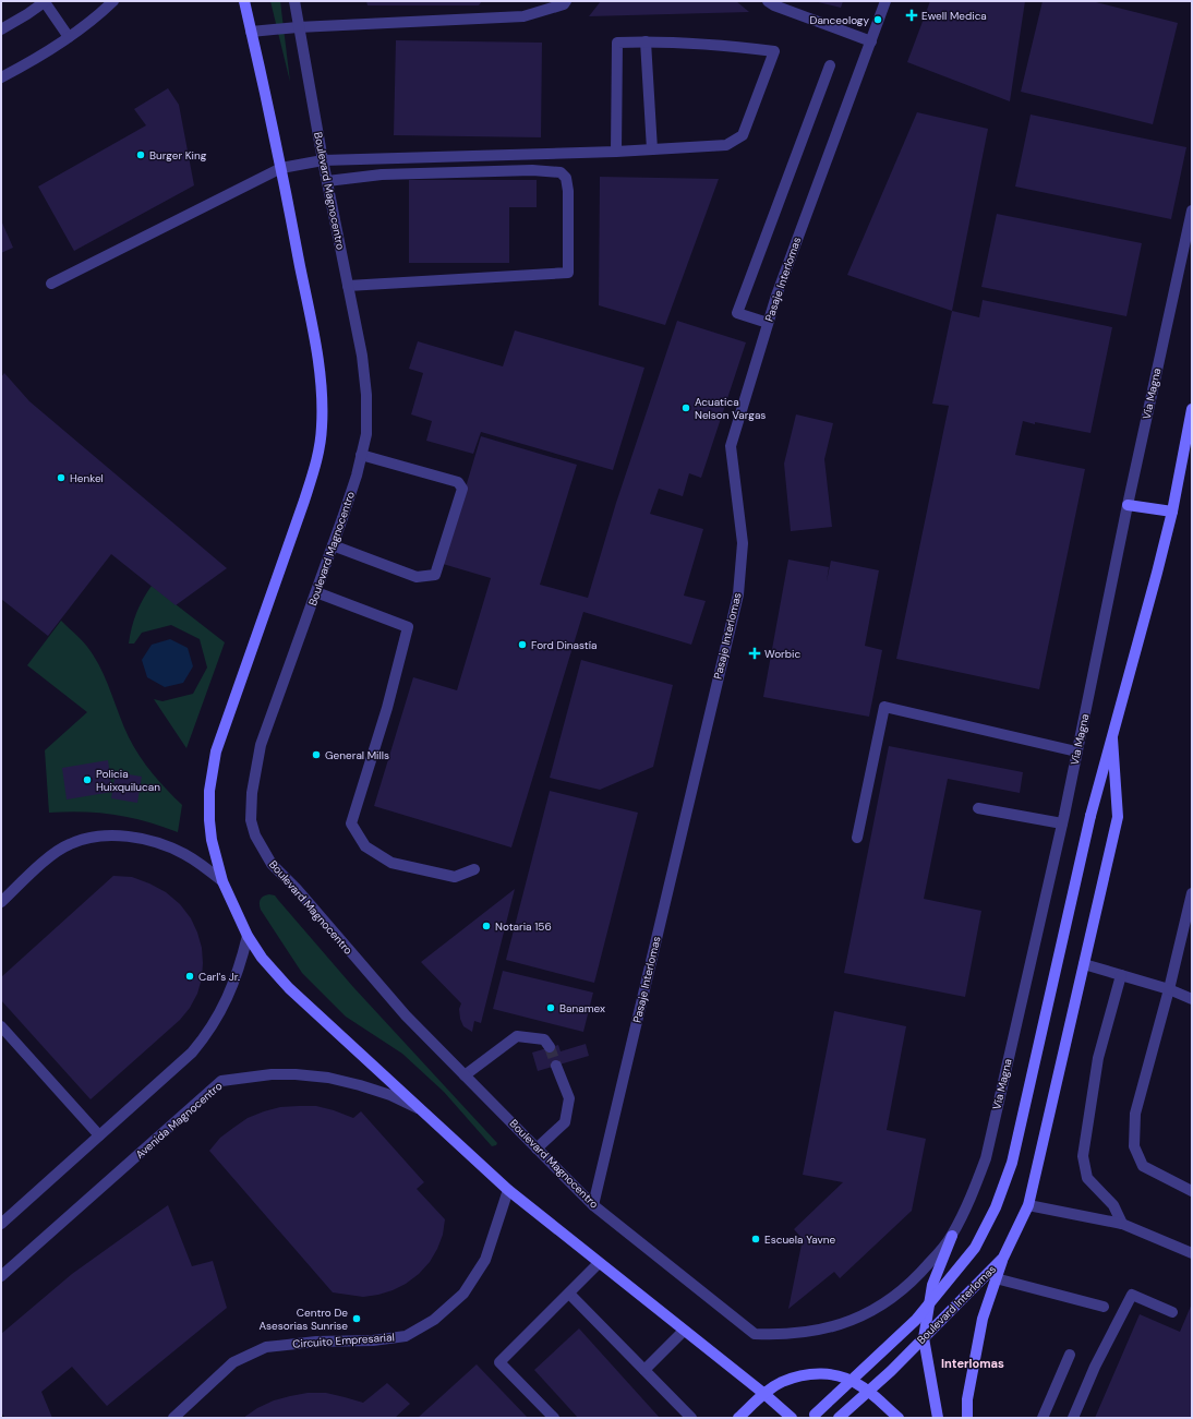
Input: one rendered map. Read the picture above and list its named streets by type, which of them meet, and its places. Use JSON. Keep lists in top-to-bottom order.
{
  "streets": {
    "main road": ["Boulevard Interlomas"],
    "street": [
      "Boulevard Magnocentro",
      "Pasaje Interlomas",
      "Vía Magna",
      "Avenida Magnocentro",
      "Circuito Empresarial"
    ]
  },
  "crossings": [
    ["Boulevard Magnocentro", "Pasaje Interlomas"],
    ["Boulevard Magnocentro", "Vía Magna"]
  ],
  "districts": ["Interlomas"],
  "places": {
    "health": ["Ewell Medica", "Worbic"],
    "other": [
      "Danceology",
      "Burger King",
      "Acuatica Nelson Vargas",
      "Henkel",
      "Ford Dinastía",
      "General Mills",
      "Policia Huixquilucan",
      "Notaria 156",
      "Carl's Jr.",
      "Banamex",
      "Escuela Yavne",
      "Centro De Asesorias Sunrise"
    ]
  }
}
